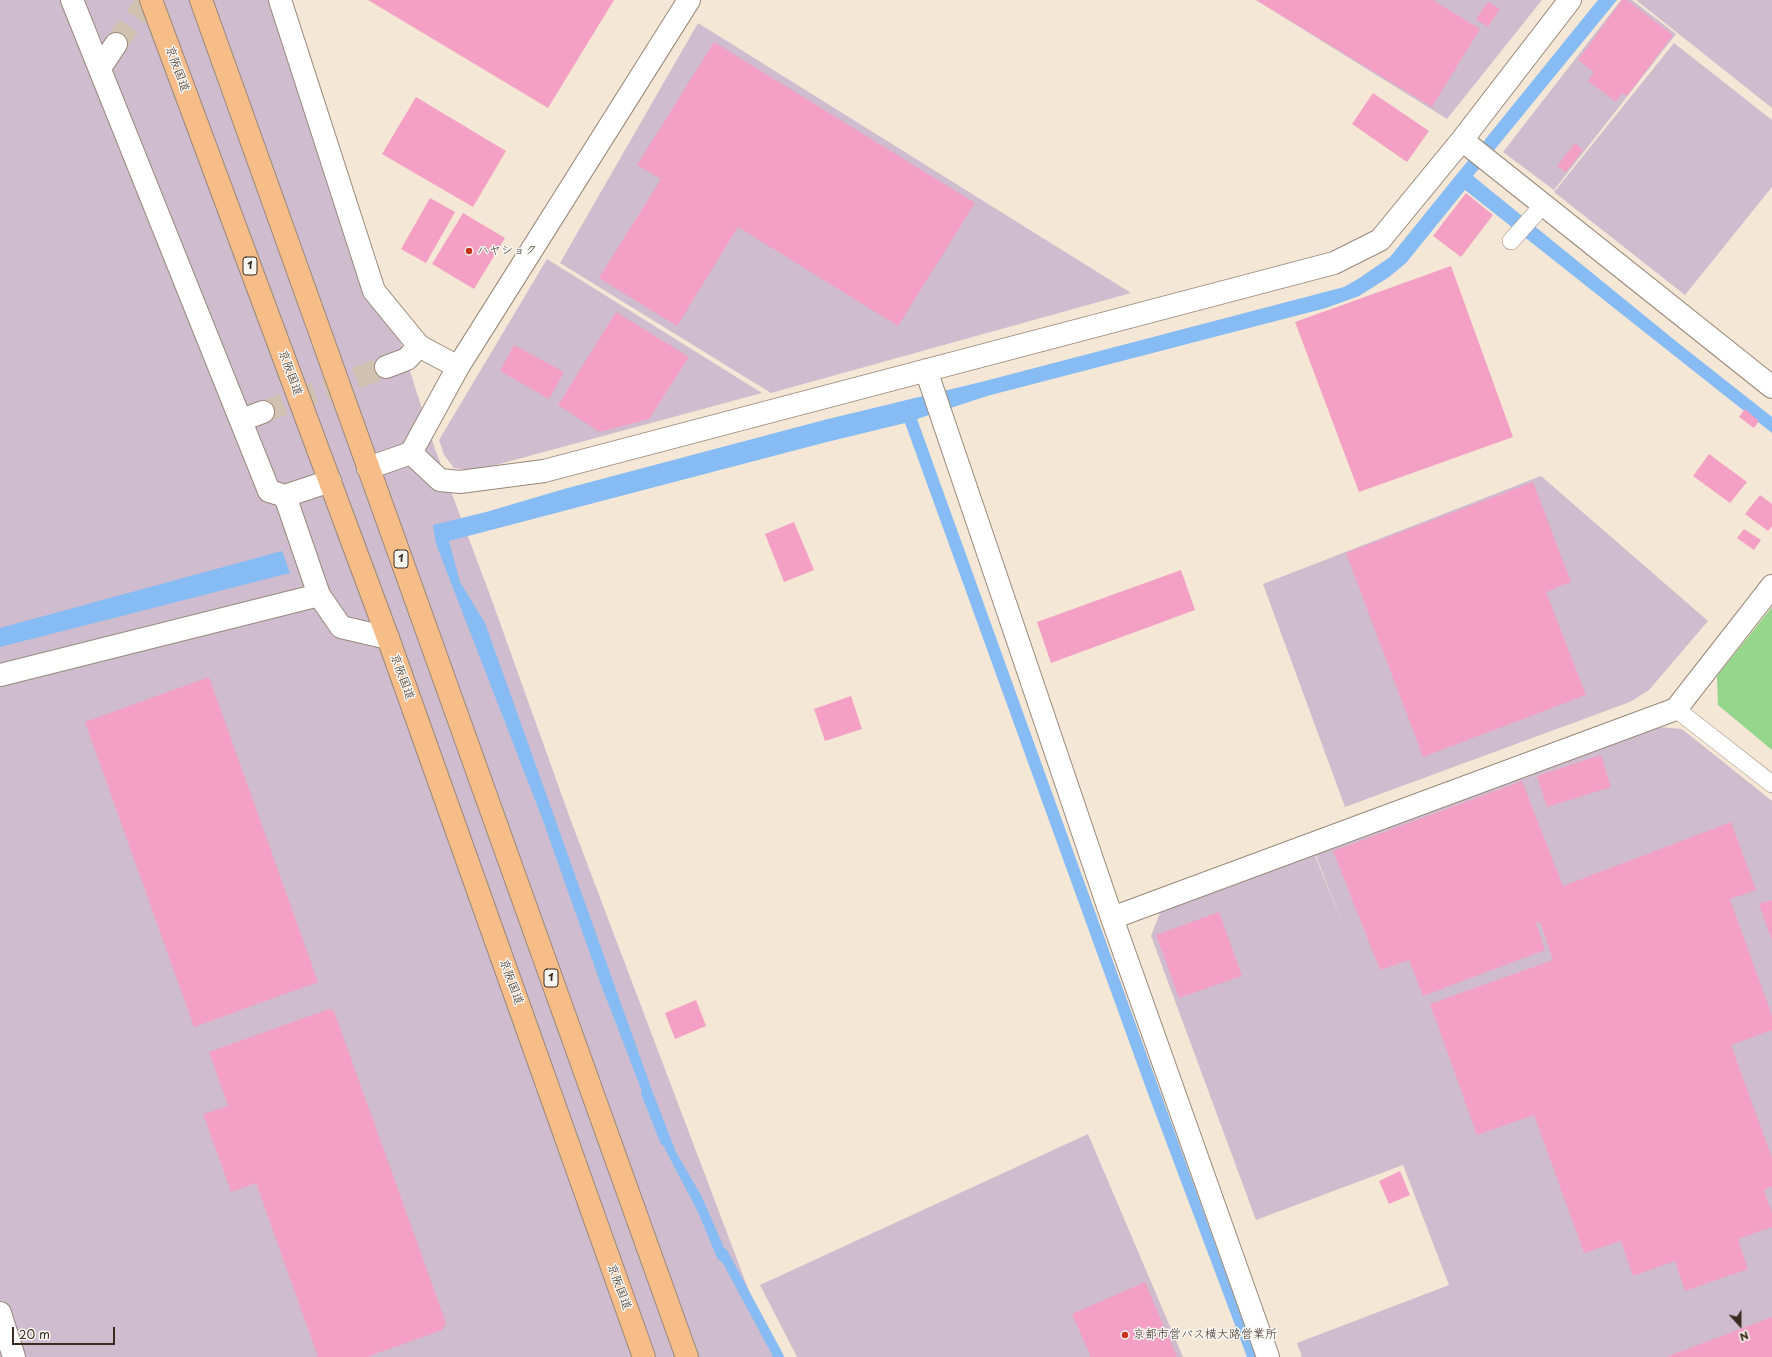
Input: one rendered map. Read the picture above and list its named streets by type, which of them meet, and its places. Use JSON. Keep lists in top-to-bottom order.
{
  "streets": {
    "highway": ["京阪国道", "1"]
  },
  "places": ["ハヤショク", "京都市営バス横大路営業所"],
  "scale_bar": "20 m",
  "north": "bottom"
}
